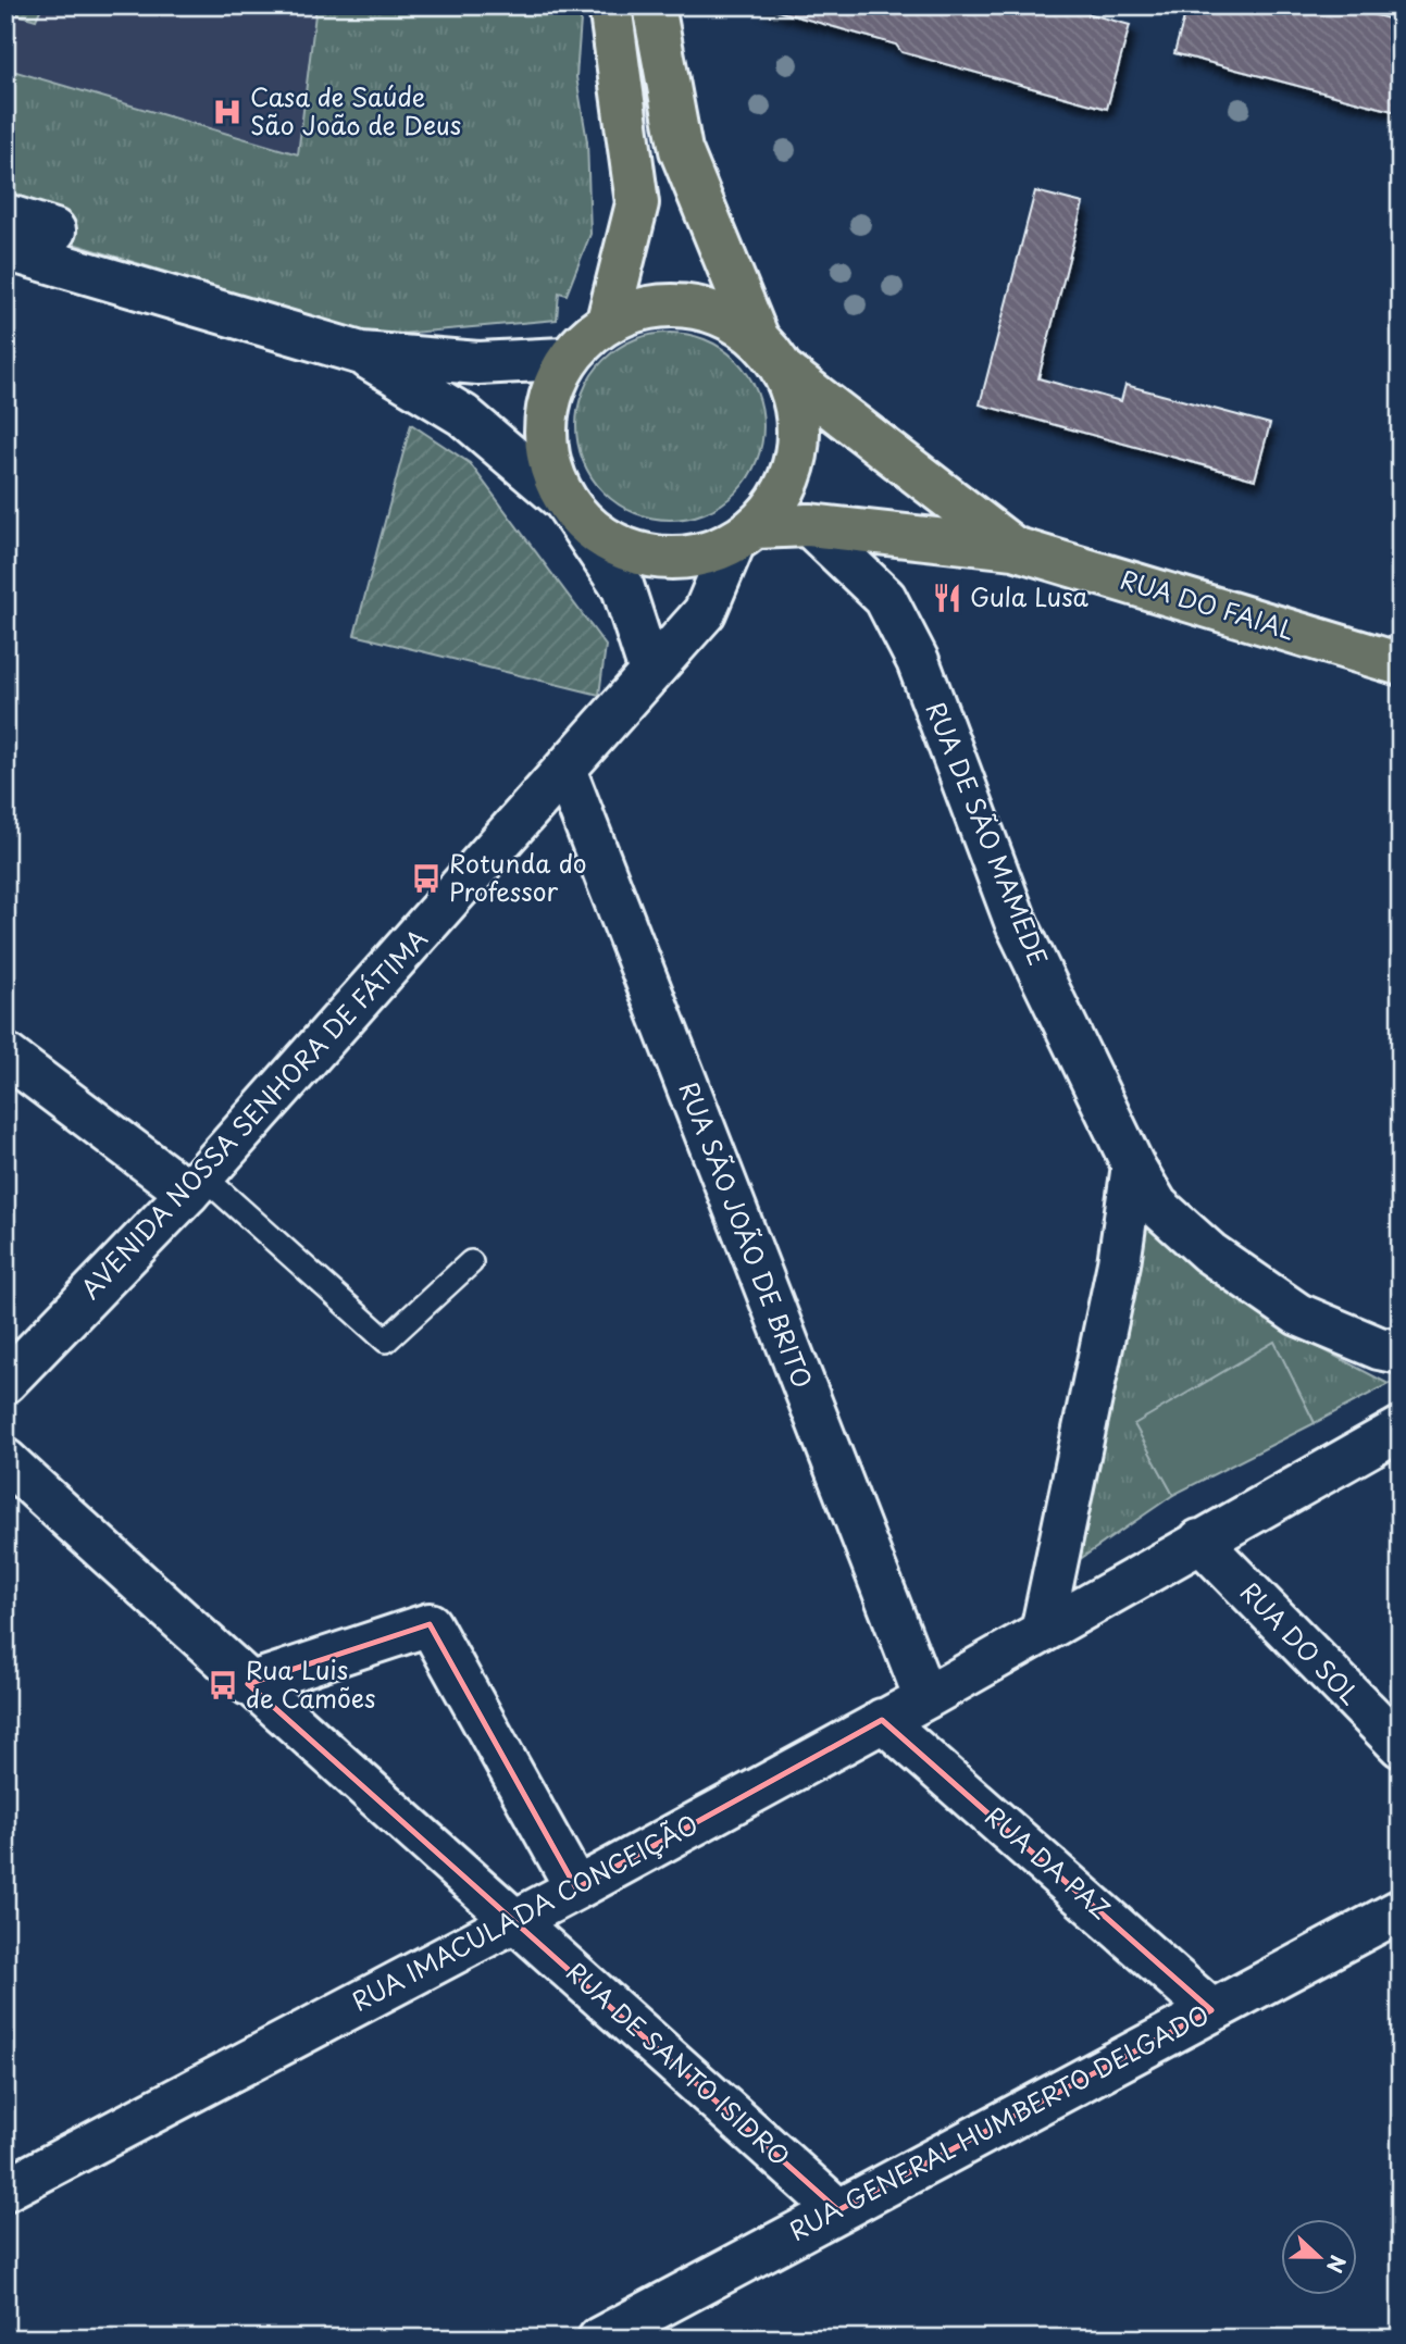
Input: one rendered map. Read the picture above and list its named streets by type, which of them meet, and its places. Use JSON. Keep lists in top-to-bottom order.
{
  "streets": {
    "main road": ["RUA DO FAIAL"],
    "street": [
      "RUA DE SÃO MAMEDE",
      "AVENIDA NOSSA SENHORA DE FÁTIMA",
      "RUA SÃO JOÃO DE BRITO",
      "RUA DO SOL",
      "RUA DA PAZ",
      "RUA IMACULADA CONCEIÇÃO",
      "RUA DE SANTO ISIDRO",
      "RUA GENERAL HUMBERTO DELGADO"
    ]
  },
  "crossings": [
    ["AVENIDA NOSSA SENHORA DE FÁTIMA", "RUA SÃO JOÃO DE BRITO"],
    ["RUA SÃO JOÃO DE BRITO", "RUA IMACULADA CONCEIÇÃO"],
    ["RUA DO SOL", "RUA IMACULADA CONCEIÇÃO"],
    ["RUA DA PAZ", "RUA IMACULADA CONCEIÇÃO"],
    ["RUA DA PAZ", "RUA GENERAL HUMBERTO DELGADO"],
    ["RUA IMACULADA CONCEIÇÃO", "RUA DE SANTO ISIDRO"],
    ["RUA DE SANTO ISIDRO", "RUA GENERAL HUMBERTO DELGADO"]
  ],
  "places": {
    "hospital": ["Casa de Saúde São João de Deus"],
    "restaurant": ["Gula Lusa"],
    "bus stop": ["Rotunda do Professor", "Rua Luis de Camões"]
  },
  "north": "right"
}
